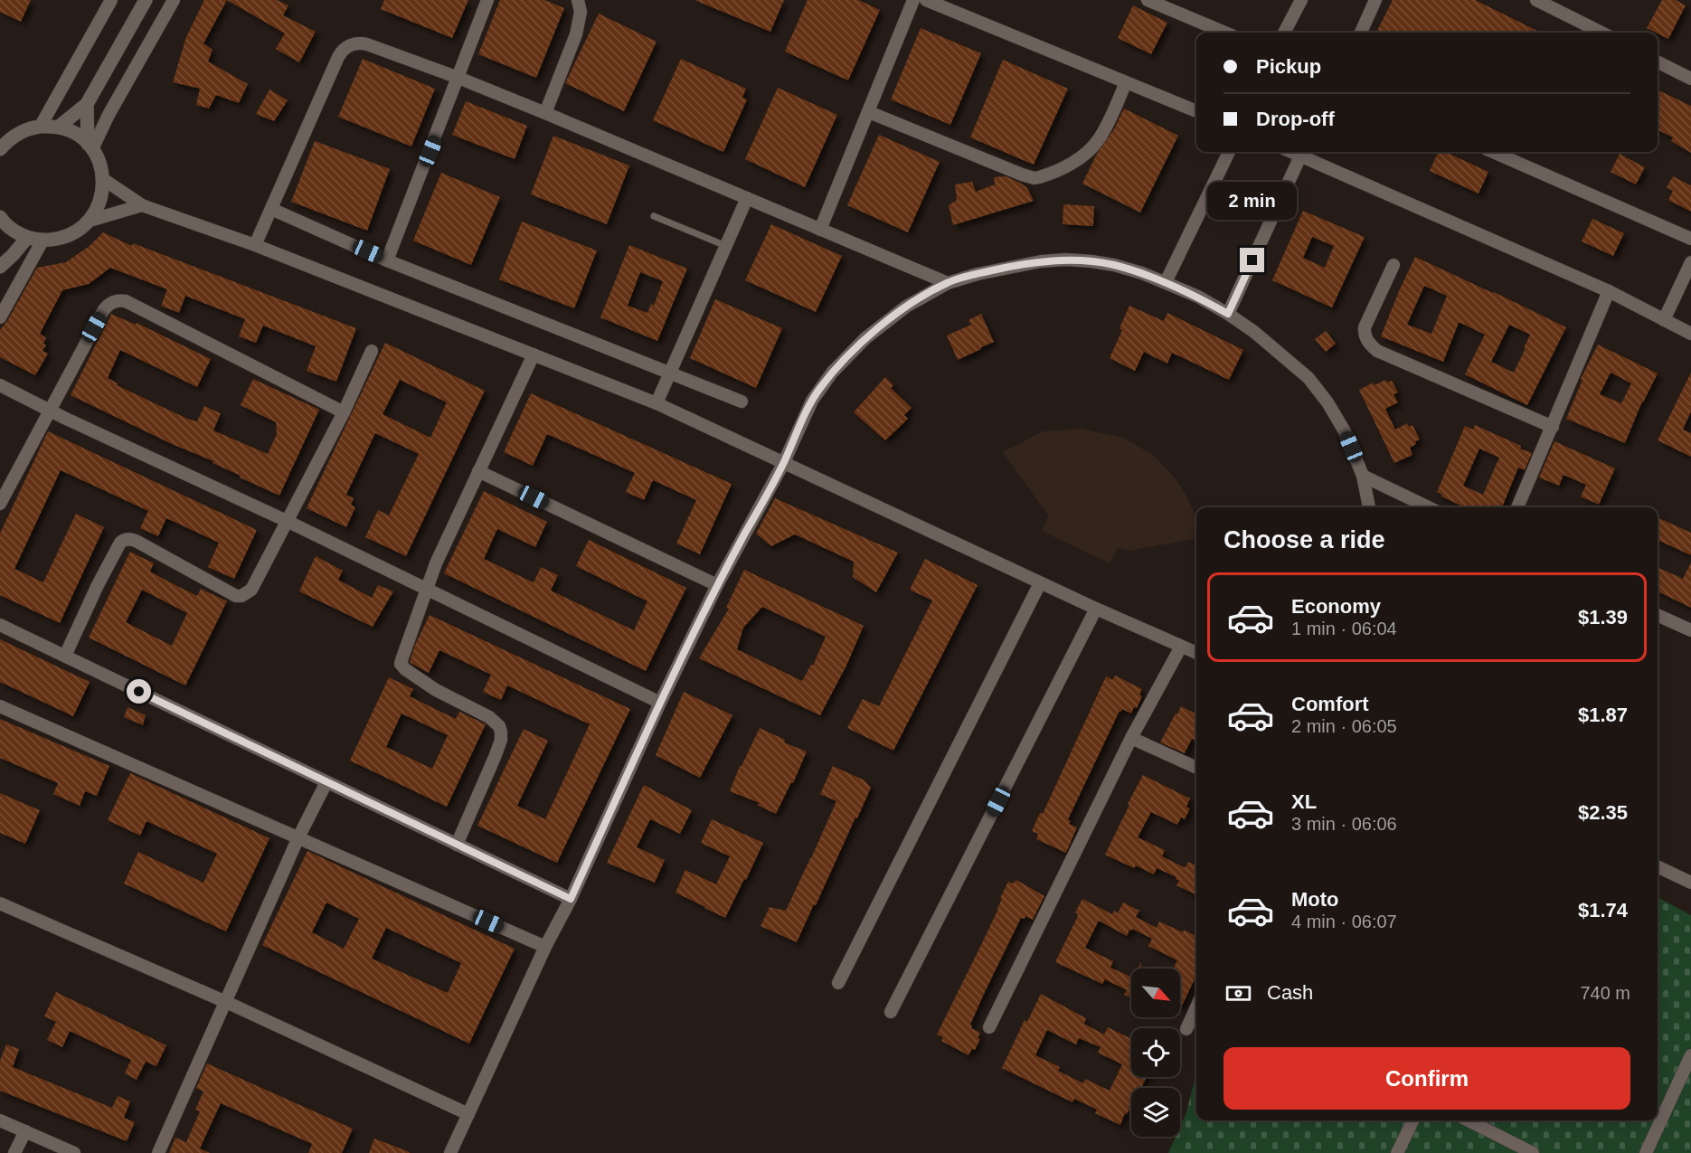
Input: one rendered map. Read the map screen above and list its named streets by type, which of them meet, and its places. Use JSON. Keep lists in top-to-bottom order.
{
  "north": "bottom right",
  "page": {
    "banner": ["Pickup", "Drop-off"],
    "bubble": "2 min",
    "heading": "Choose a ride",
    "list": [
      {
        "name": "Economy",
        "note": "1 min · 06:04",
        "value": "$1.39"
      },
      {
        "name": "Comfort",
        "note": "2 min · 06:05",
        "value": "$1.87"
      },
      {
        "name": "XL",
        "note": "3 min · 06:06",
        "value": "$2.35"
      },
      {
        "name": "Moto",
        "note": "4 min · 06:07",
        "value": "$1.74"
      }
    ],
    "pay": ["Cash", "740 m"],
    "buttons": "Confirm"
  }
}
